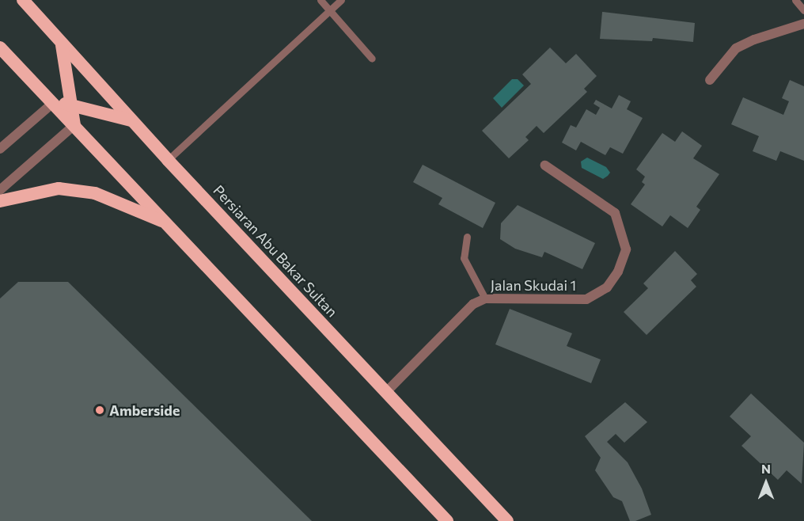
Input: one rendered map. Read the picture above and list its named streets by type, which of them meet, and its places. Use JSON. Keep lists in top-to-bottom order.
{
  "streets": {
    "highway": ["Persiaran Abu Bakar Sultan"],
    "street": ["Jalan Skudai 1"]
  },
  "crossings": [
    ["Persiaran Abu Bakar Sultan", "Jalan Skudai 1"]
  ],
  "places": ["Amberside"],
  "north": "top"
}
